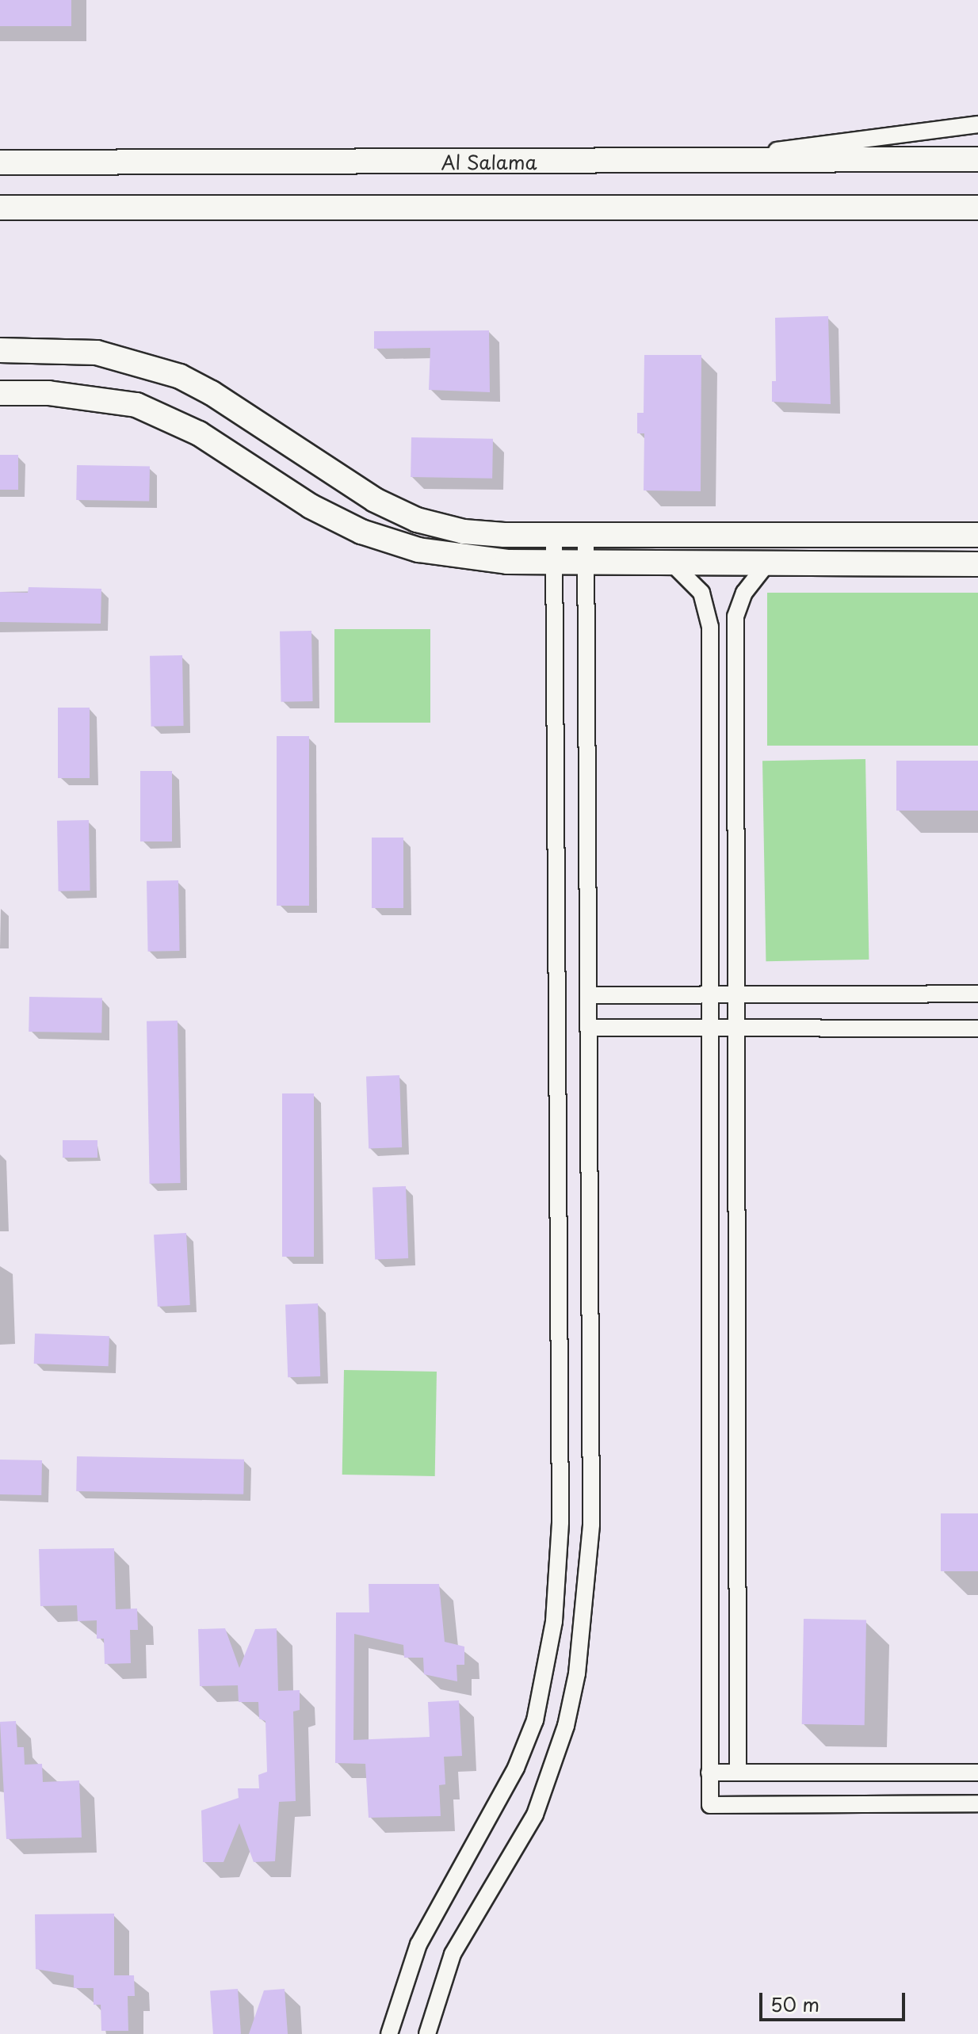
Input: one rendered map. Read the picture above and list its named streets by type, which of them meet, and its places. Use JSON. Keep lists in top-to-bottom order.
{
  "streets": {
    "street": ["Al Salama"]
  },
  "scale_bar": "50 m"
}
